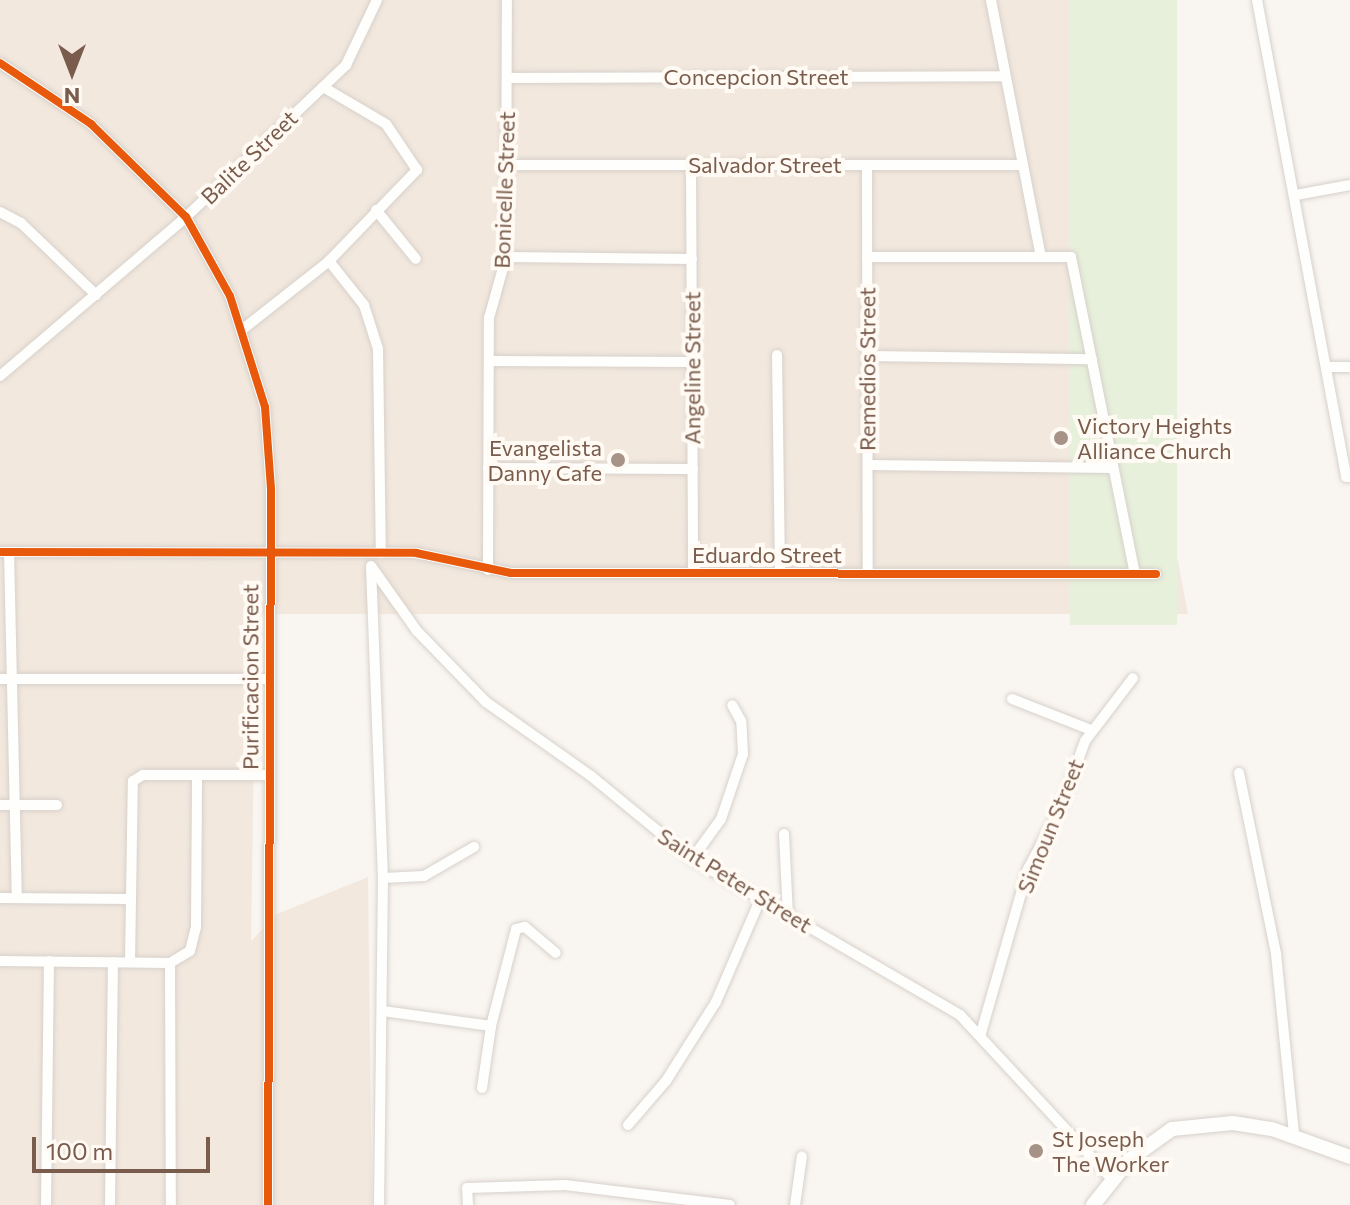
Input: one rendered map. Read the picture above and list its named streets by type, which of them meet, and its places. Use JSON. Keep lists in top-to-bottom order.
{
  "streets": {
    "street": [
      "Concepcion Street",
      "Balite Street",
      "Salvador Street",
      "Bonicelle Street",
      "Angeline Street",
      "Remedios Street",
      "Eduardo Street",
      "Purificacion Street",
      "Simoun Street",
      "Saint Peter Street"
    ]
  },
  "crossings": [
    ["Concepcion Street", "Bonicelle Street"],
    ["Balite Street", "Purificacion Street"],
    ["Salvador Street", "Bonicelle Street"],
    ["Salvador Street", "Angeline Street"],
    ["Salvador Street", "Remedios Street"],
    ["Bonicelle Street", "Eduardo Street"],
    ["Angeline Street", "Eduardo Street"],
    ["Remedios Street", "Eduardo Street"],
    ["Eduardo Street", "Purificacion Street"],
    ["Simoun Street", "Saint Peter Street"]
  ],
  "places": ["Victory Heights Alliance Church", "Evangelista Danny Cafe", "St Joseph The Worker"],
  "scale_bar": "100 m",
  "north": "bottom"
}
